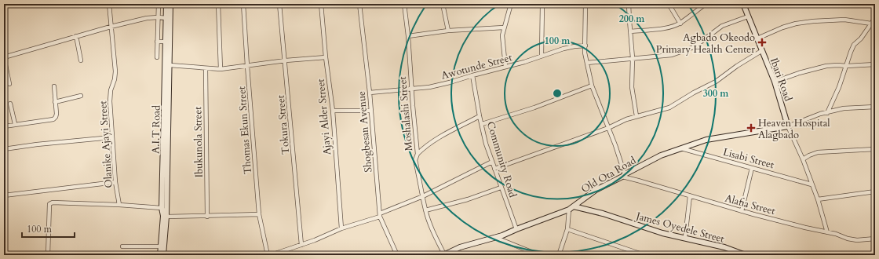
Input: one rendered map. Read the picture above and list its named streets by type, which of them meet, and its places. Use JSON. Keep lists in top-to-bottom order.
{
  "streets": {
    "street": [
      "Awotunde Street",
      "Ibari Road",
      "Moshalashi Street",
      "Ajayi Alder Street",
      "Tokura Street",
      "A.I.T Road",
      "Thomas Ekun Street",
      "Shogbesan Avenue",
      "Ibukunola Street",
      "Olanike Ajayi Street",
      "Lisabi Street",
      "Community Road",
      "Old Ota Road",
      "Alafia Street",
      "James Oyedele Street"
    ]
  },
  "crossings": [
    ["Awotunde Street", "Moshalashi Street"],
    ["Awotunde Street", "Shogbesan Avenue"],
    ["Awotunde Street", "Community Road"],
    ["Ibari Road", "Old Ota Road"],
    ["Moshalashi Street", "Old Ota Road"],
    ["Lisabi Street", "Old Ota Road"],
    ["Community Road", "Old Ota Road"],
    ["Old Ota Road", "Alafia Street"],
    ["Old Ota Road", "James Oyedele Street"]
  ],
  "places": {
    "health": ["Agbado Okeodo Primary Health Center", "Heaven Hospital Alagbado"]
  },
  "scale_bar": "100 m",
  "rings": ["200 m", "100 m", "300 m"]
}
